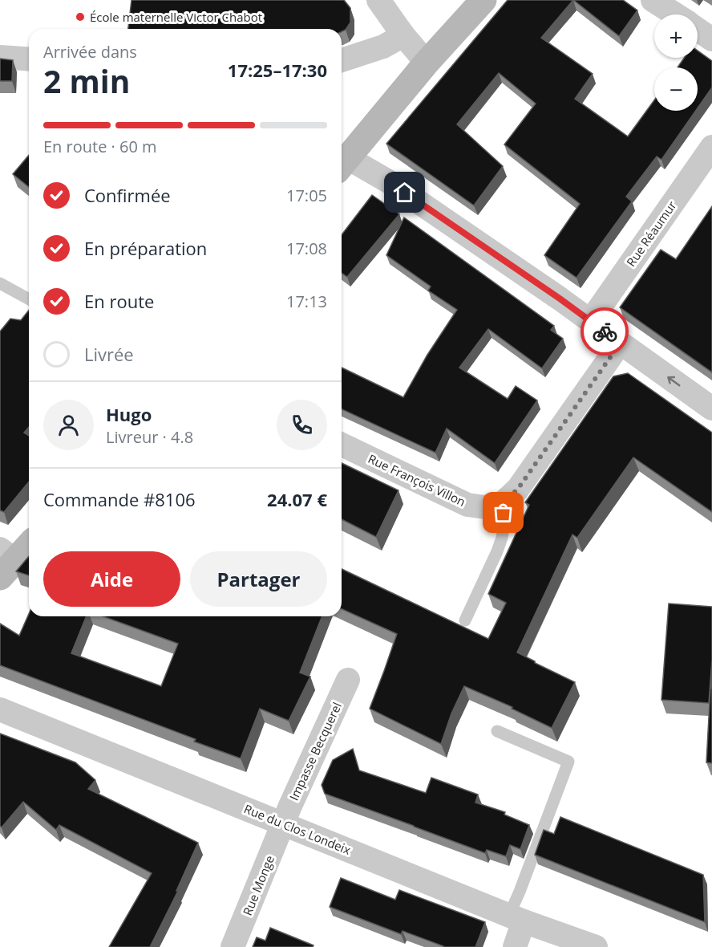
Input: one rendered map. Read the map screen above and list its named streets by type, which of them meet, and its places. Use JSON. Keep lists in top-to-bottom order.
{
  "streets": {
    "street": [
      "Rue Réaumur",
      "Rue François Villon",
      "Impasse Becquerel",
      "Rue du Clos Londeix",
      "Rue Monge"
    ]
  },
  "crossings": [
    ["Impasse Becquerel", "Rue du Clos Londeix"],
    ["Impasse Becquerel", "Rue Monge"],
    ["Rue du Clos Londeix", "Rue Monge"]
  ],
  "places": ["École maternelle Victor Chabot"],
  "page": {
    "map_buttons": ["+", "−"],
    "heading": ["2 min", "Arrivée dans", "17:25–17:30"],
    "panel": [
      "Hugo",
      "Livreur · 4.8",
      "Commande #8106",
      "24.07 €"
    ],
    "bar": "En route · 60 m",
    "list": [
      ["Confirmée", "17:05"],
      ["En préparation", "17:08"],
      ["En route", "17:13"],
      "Livrée"
    ],
    "buttons": ["Aide", "Partager"]
  }
}
